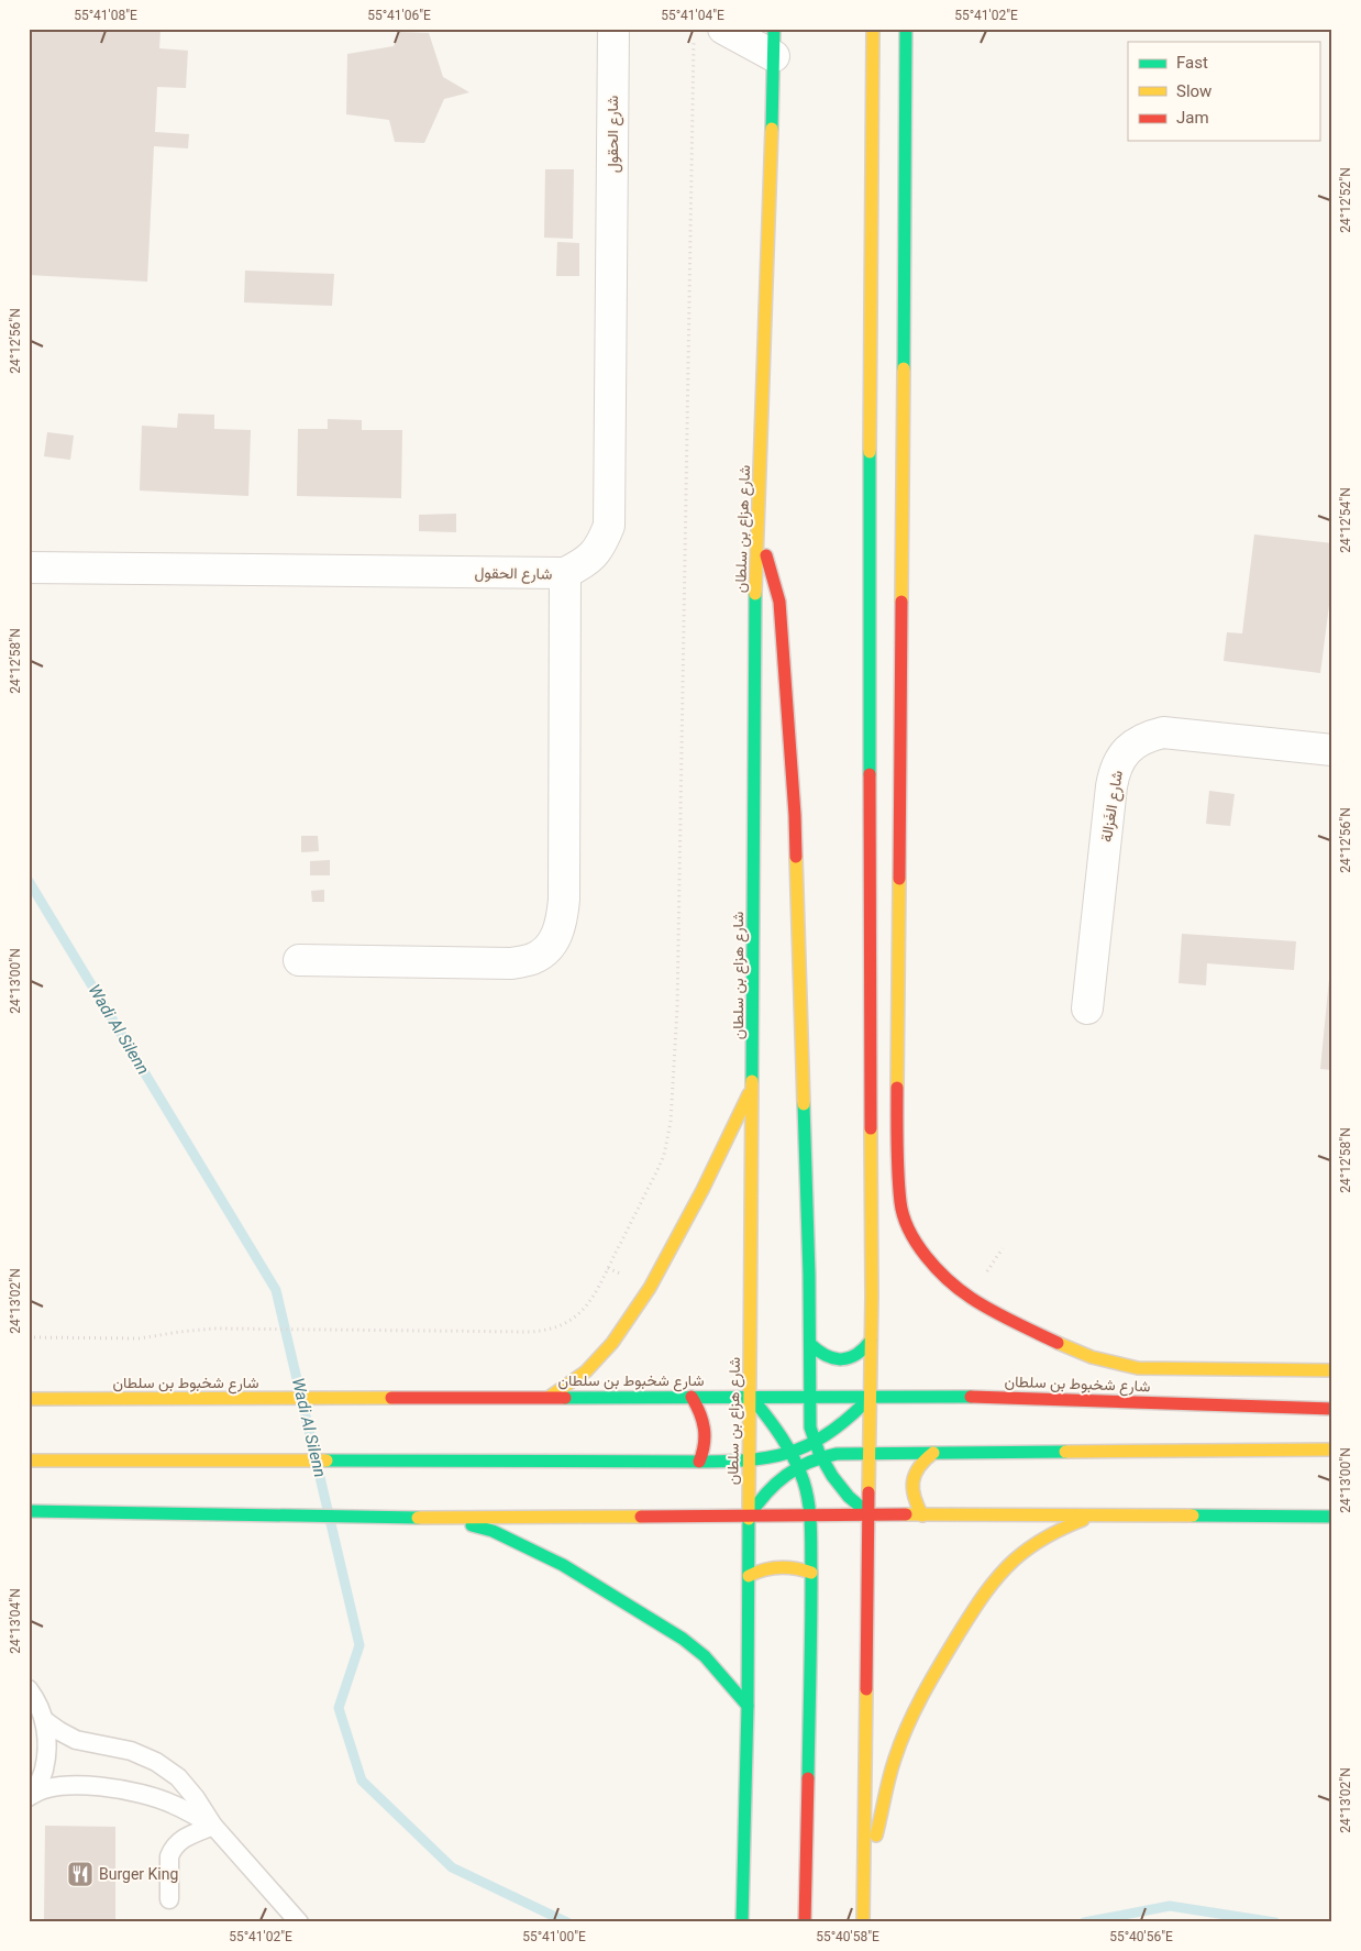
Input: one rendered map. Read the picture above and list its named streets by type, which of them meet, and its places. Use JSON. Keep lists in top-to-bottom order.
{
  "streets": {
    "main road": ["شارع هزاع بن سلطان", "شارع شخبوط بن سلطان"],
    "street": ["شارع الحقول", "شارع الغَزالة"]
  },
  "crossings": [
    ["شارع هزاع بن سلطان", "شارع شخبوط بن سلطان"]
  ],
  "water": ["Wadi Al Silenn"],
  "places": {
    "restaurant": ["Burger King"]
  },
  "legend": ["Fast", "Slow", "Jam"],
  "coordinates": [
    "55°41'08\"E",
    "55°41'06\"E",
    "55°41'04\"E",
    "55°41'02\"E",
    "24°12'52\"N",
    "24°12'56\"N",
    "24°12'54\"N",
    "24°12'58\"N",
    "24°13'00\"N",
    "24°13'02\"N",
    "24°13'04\"N",
    "55°41'00\"E",
    "55°40'58\"E",
    "55°40'56\"E"
  ]
}
